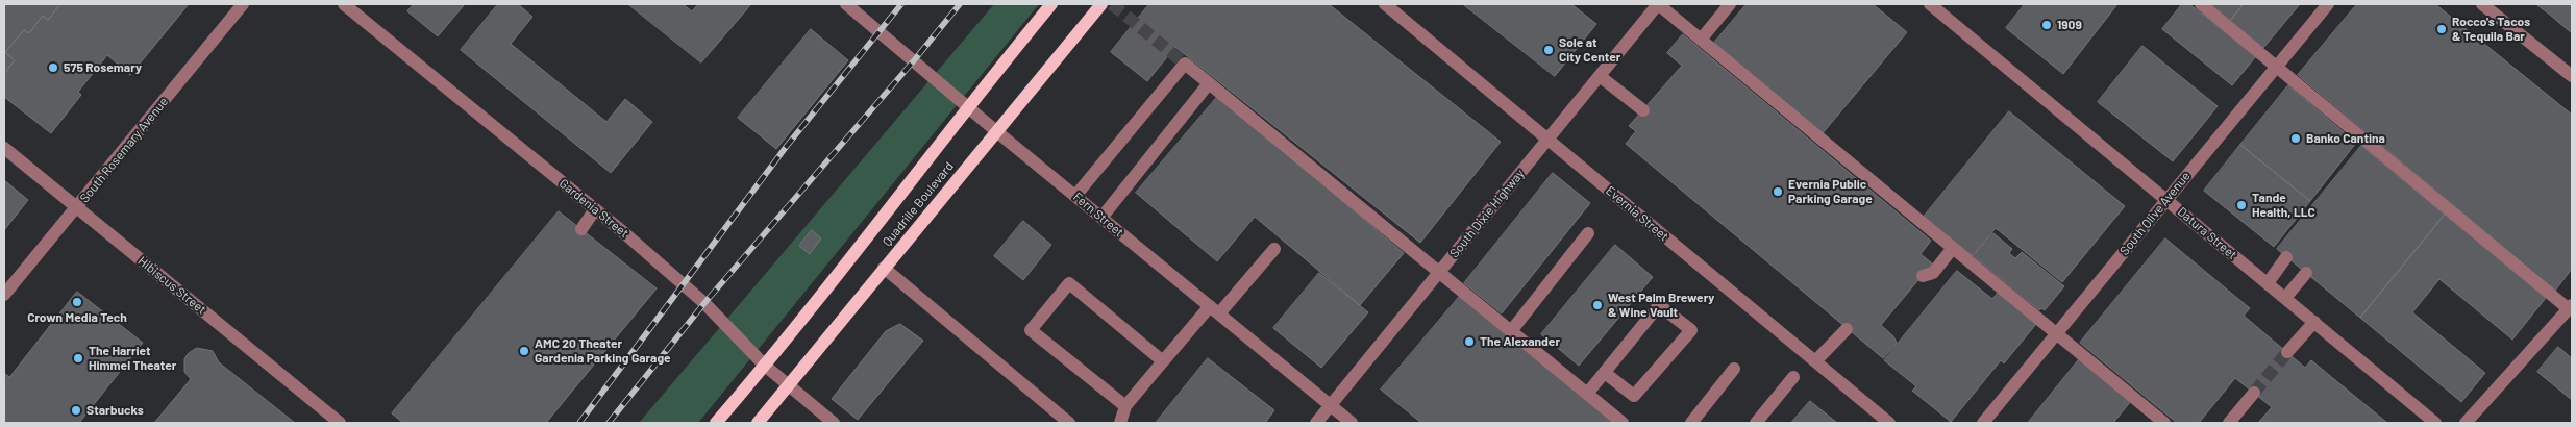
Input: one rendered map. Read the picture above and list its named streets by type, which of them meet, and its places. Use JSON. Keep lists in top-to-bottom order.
{
  "streets": {
    "main road": ["Quadrille Boulevard"],
    "street": [
      "South Rosemary Avenue",
      "Gardenia Street",
      "South Dixie Highway",
      "Evernia Street",
      "South Olive Avenue",
      "Fern Street",
      "Datura Street",
      "Hibiscus Street"
    ]
  },
  "crossings": [
    ["South Rosemary Avenue", "Hibiscus Street"],
    ["Quadrille Boulevard", "Gardenia Street"],
    ["Quadrille Boulevard", "Fern Street"],
    ["South Dixie Highway", "Evernia Street"],
    ["South Dixie Highway", "Fern Street"],
    ["South Olive Avenue", "Datura Street"]
  ],
  "places": [
    "1909",
    "Rocco's Tacos & Tequila Bar",
    "Sole at City Center",
    "575 Rosemary",
    "Banko Cantina",
    "Evernia Public Parking Garage",
    "Tande Health, LLC",
    "Crown Media Tech",
    "West Palm Brewery & Wine Vault",
    "The Alexander",
    "AMC 20 Theater Gardenia Parking Garage",
    "The Harriet Himmel Theater",
    "Starbucks"
  ]
}
